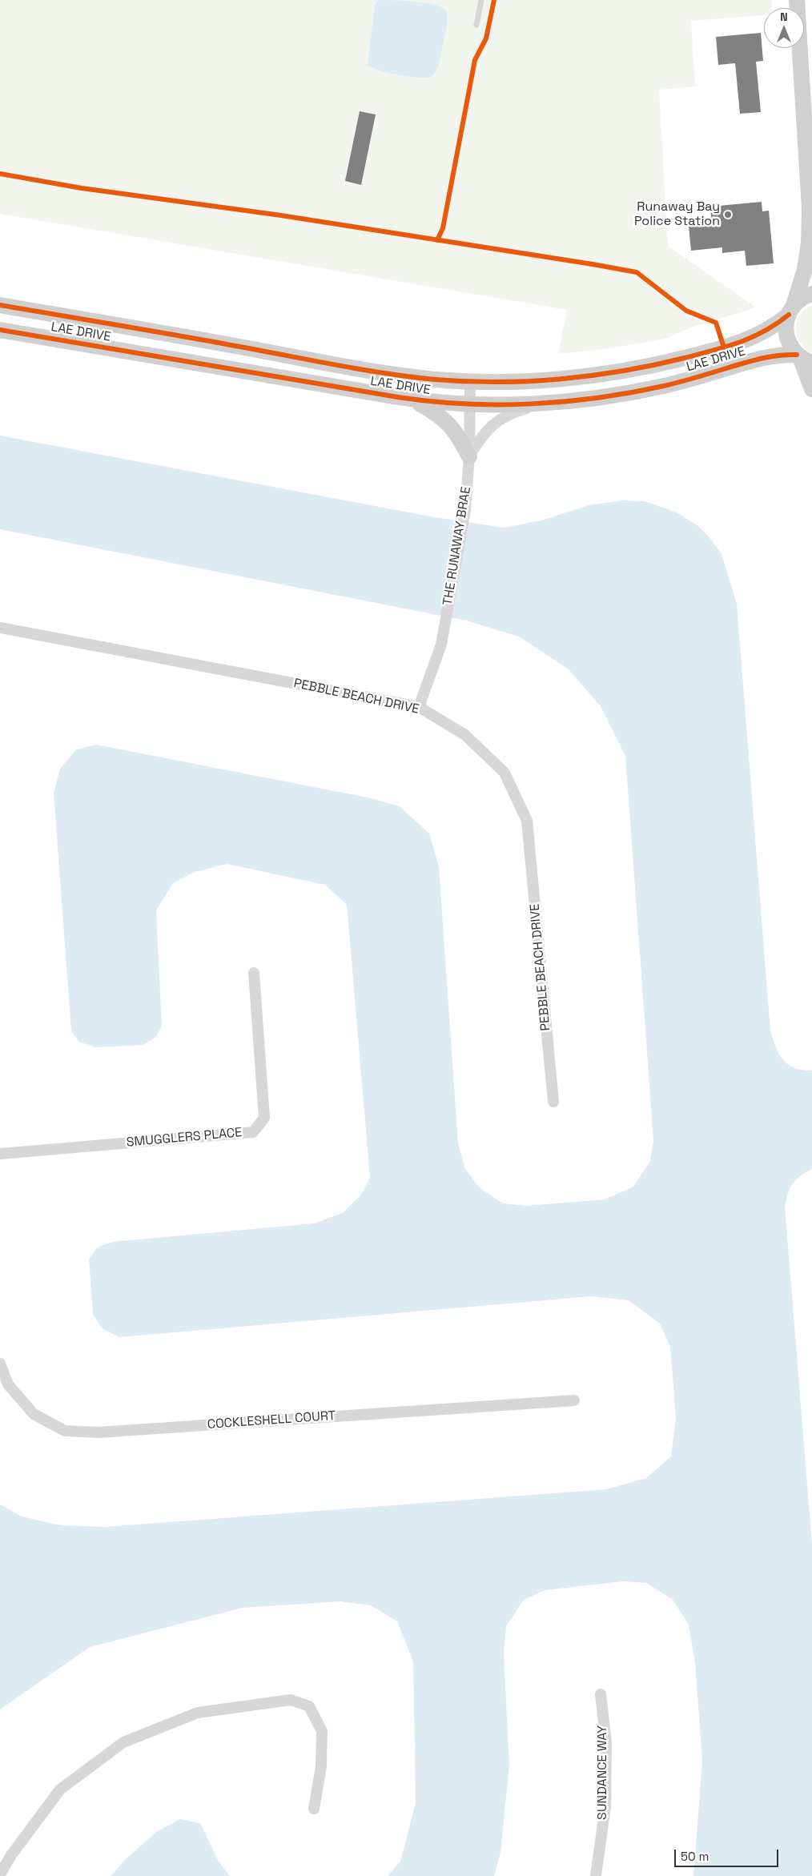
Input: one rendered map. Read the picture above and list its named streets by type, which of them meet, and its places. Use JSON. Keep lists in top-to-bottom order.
{
  "streets": {
    "main road": ["LAE DRIVE"],
    "street": [
      "THE RUNAWAY BRAE",
      "PEBBLE BEACH DRIVE",
      "SMUGGLERS PLACE",
      "COCKLESHELL COURT",
      "SUNDANCE WAY"
    ]
  },
  "crossings": [
    ["LAE DRIVE", "THE RUNAWAY BRAE"],
    ["THE RUNAWAY BRAE", "PEBBLE BEACH DRIVE"]
  ],
  "places": ["Runaway Bay Police Station"],
  "scale_bar": "50 m",
  "north": "top"
}
